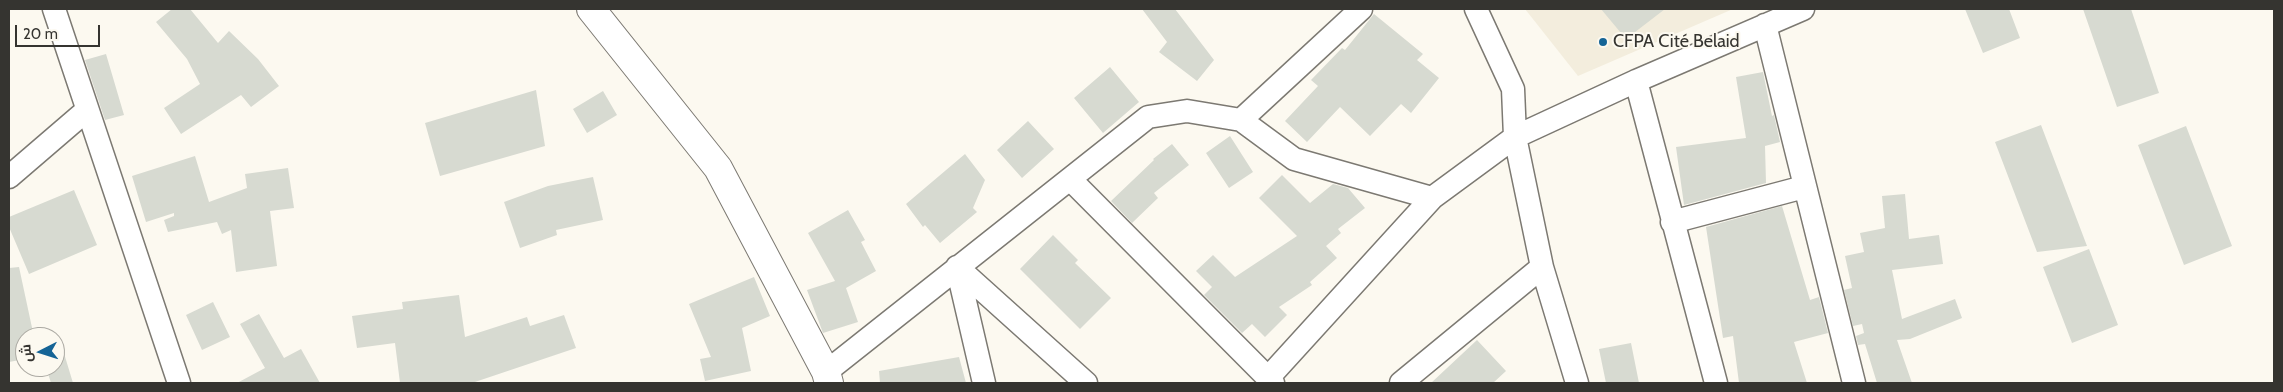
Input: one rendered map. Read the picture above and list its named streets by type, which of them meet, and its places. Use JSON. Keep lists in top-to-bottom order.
{
  "places": ["CFPA Cité Belaid"],
  "scale_bar": "20 m",
  "north": "left"
}
